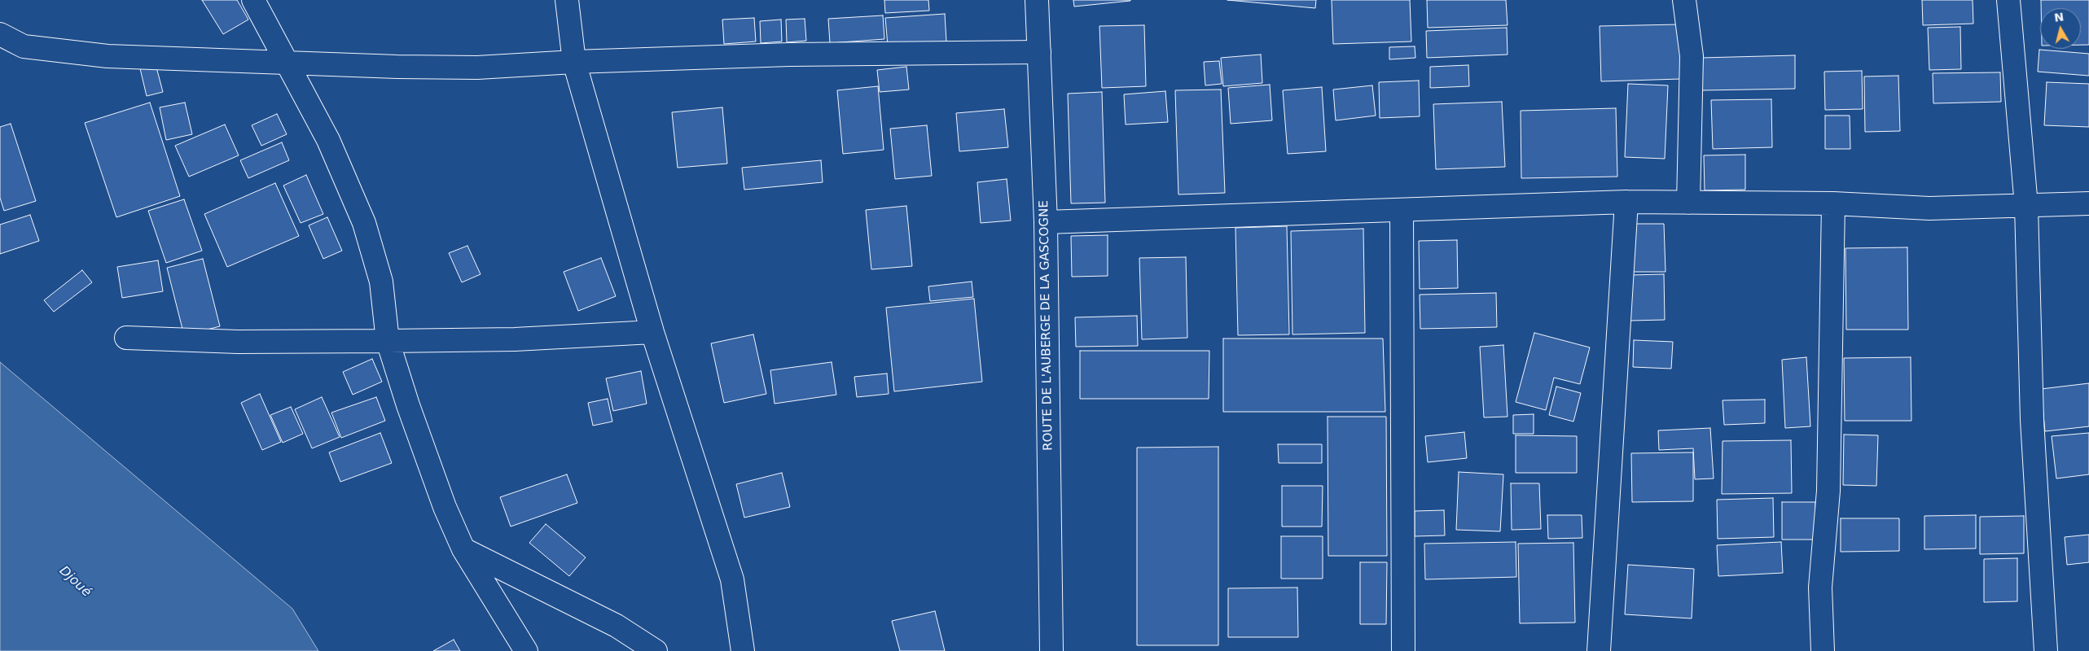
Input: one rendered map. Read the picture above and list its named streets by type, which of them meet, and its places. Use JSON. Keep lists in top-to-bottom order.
{
  "streets": {
    "street": ["ROUTE DE L'AUBERGE DE LA GASCOGNE"]
  },
  "water": ["Djoué"],
  "north": "top"
}
